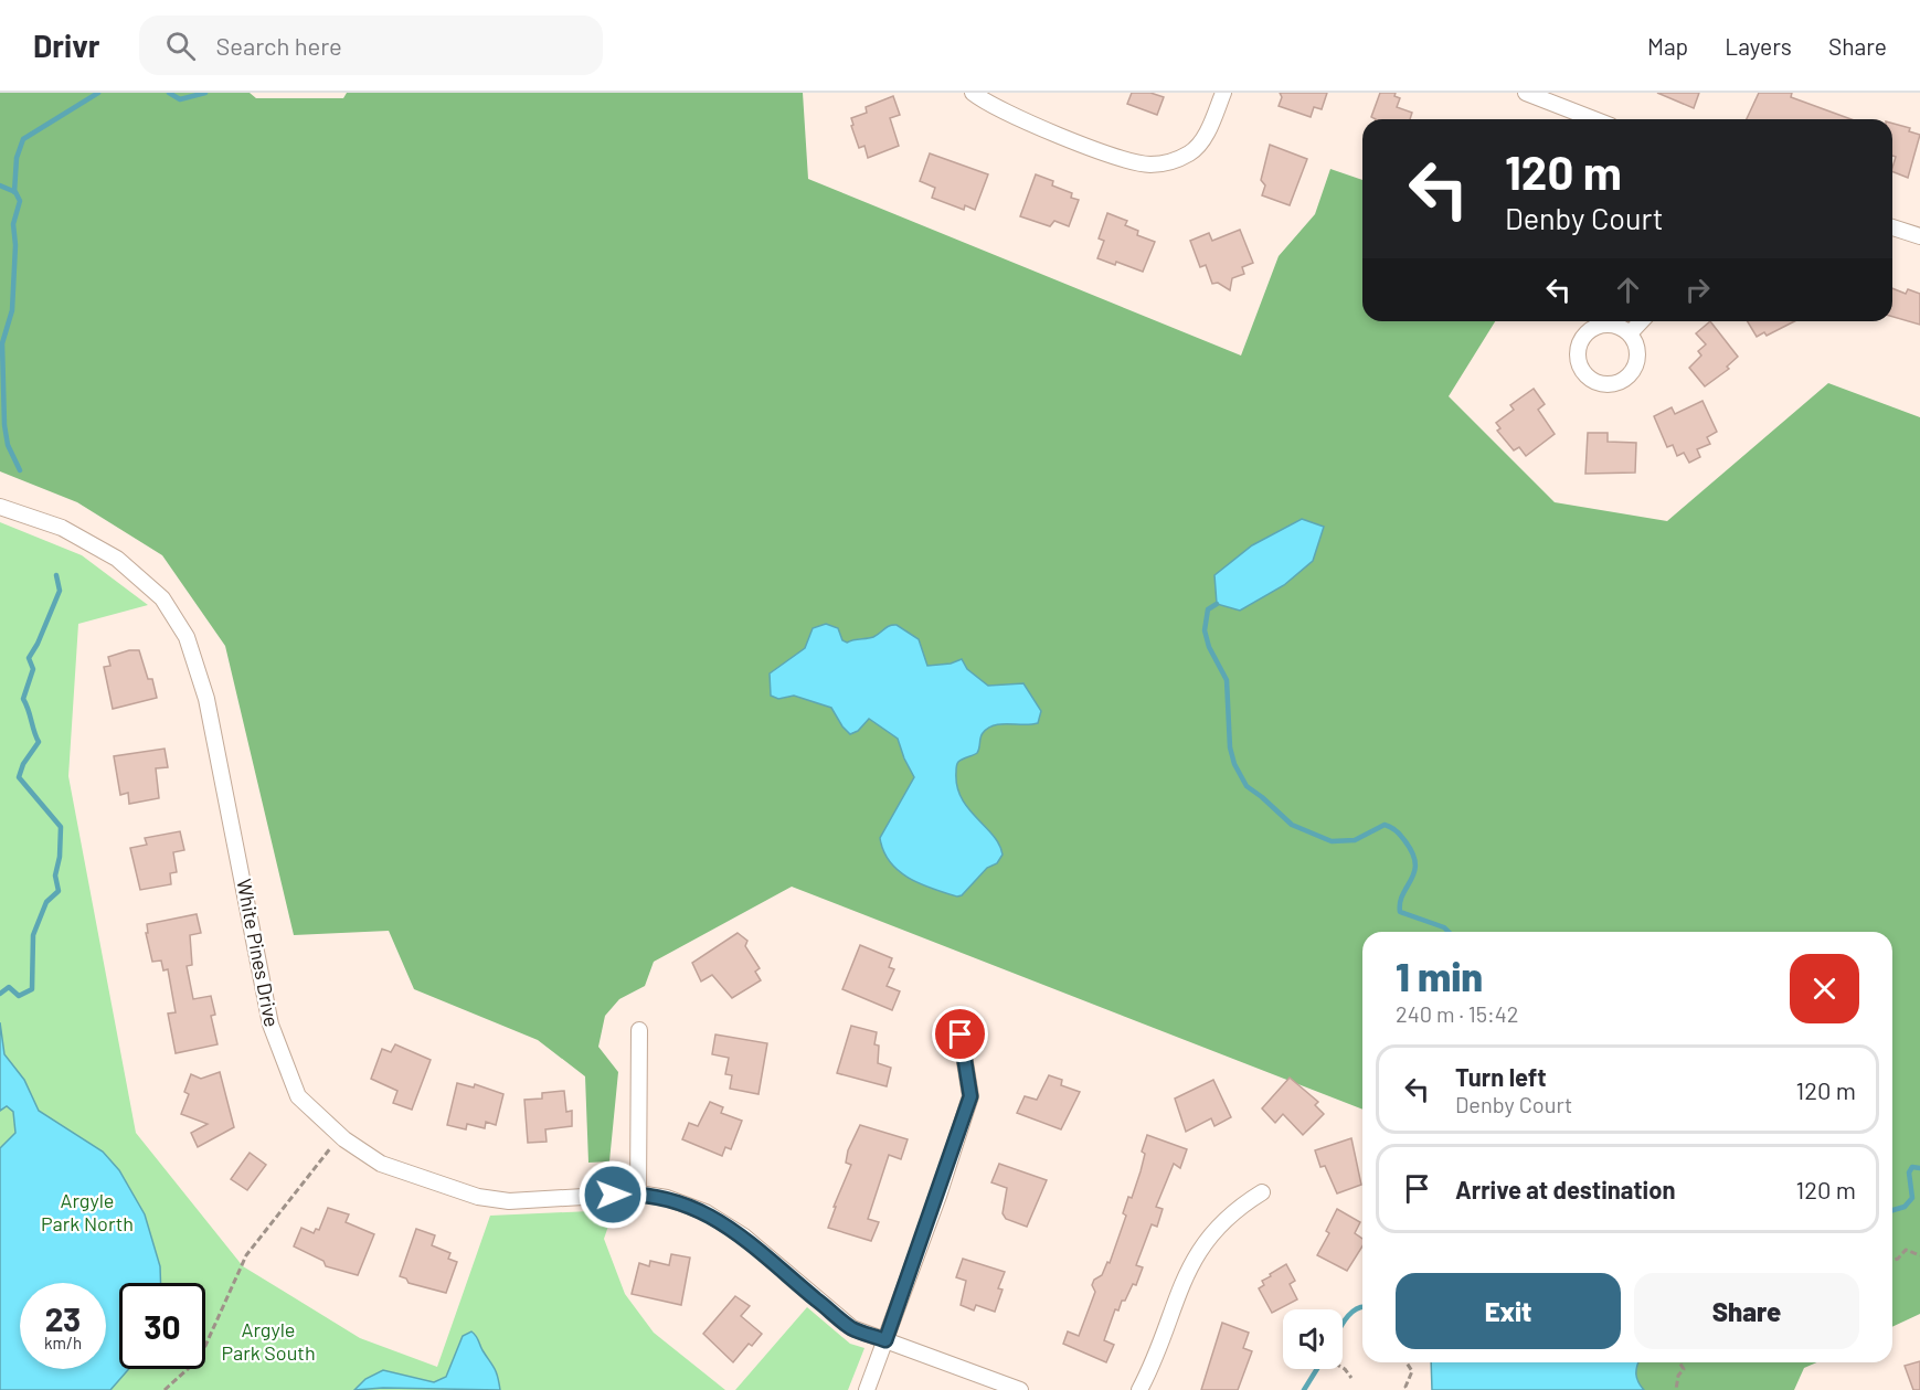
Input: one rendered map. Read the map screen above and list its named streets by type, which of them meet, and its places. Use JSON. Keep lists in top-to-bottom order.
{
  "streets": {
    "street": ["White Pines Drive"]
  },
  "parks": ["Argyle Park North", "Argyle Park South"],
  "page": {
    "header": "Drivr",
    "search": "Search here",
    "nav": ["Map", "Layers", "Share"],
    "turn": ["120 m", "Denby Court"],
    "heading": ["1 min", "240 m · 15:42"],
    "list": [
      {
        "name": "Turn left",
        "note": "Denby Court",
        "value": "120 m"
      },
      {
        "name": "Arrive at destination",
        "value": "120 m"
      }
    ],
    "buttons": ["Exit", "Share"],
    "speed": "23 km/h",
    "limit": "30"
  }
}
